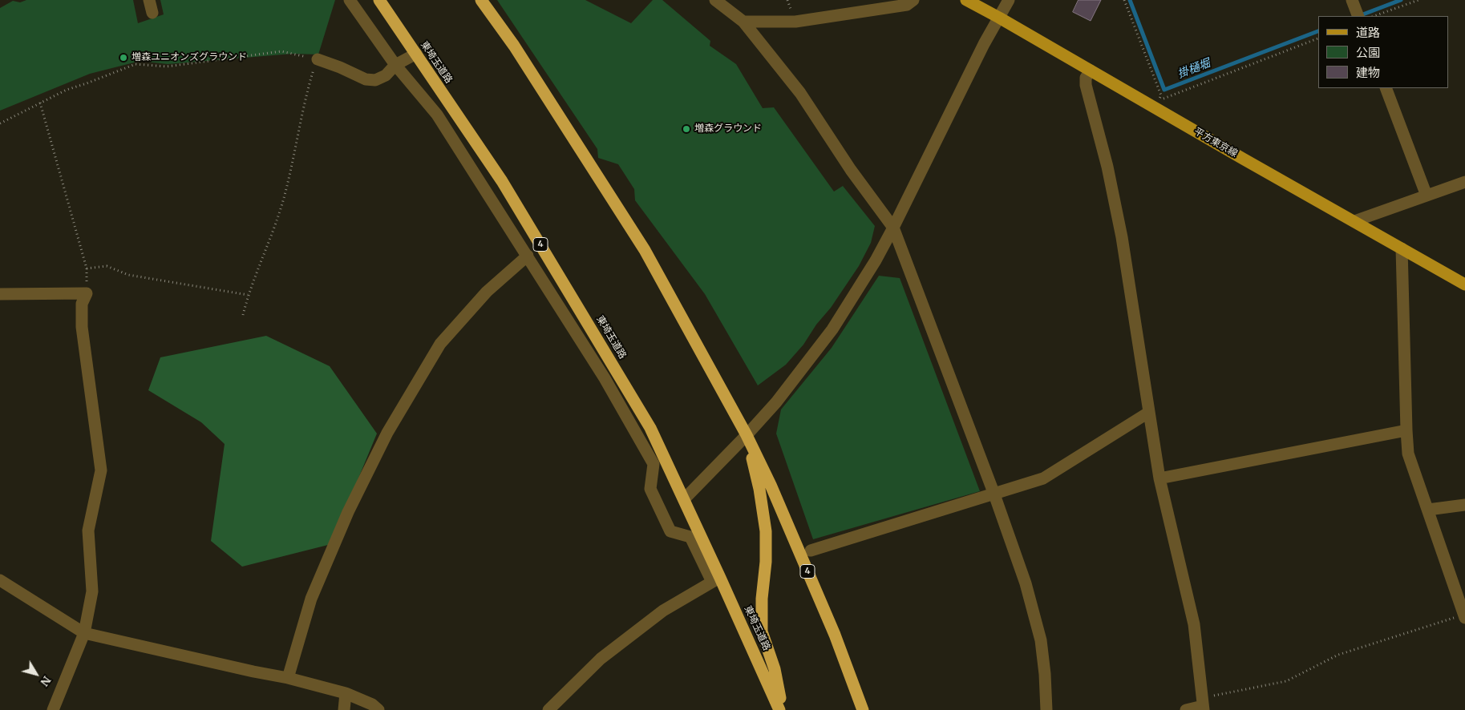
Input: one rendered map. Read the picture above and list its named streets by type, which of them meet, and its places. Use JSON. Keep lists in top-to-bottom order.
{
  "streets": {
    "highway": ["東埼玉道路", "4"],
    "main road": ["平方東京線"]
  },
  "water": ["掛樋堀"],
  "places": ["増森ユニオンズグラウンド", "増森グラウンド"],
  "legend": ["道路", "公園", "建物"],
  "north": "bottom right"
}
